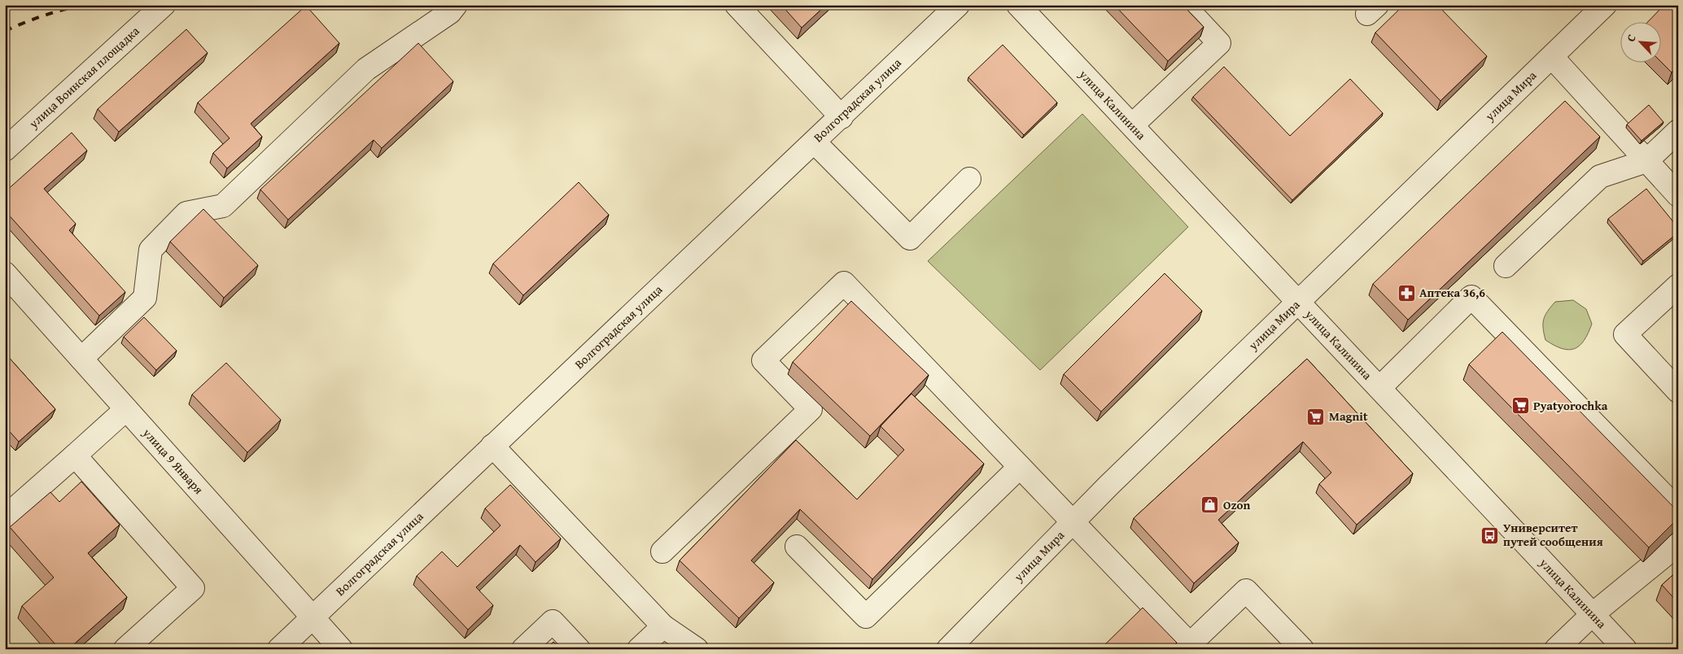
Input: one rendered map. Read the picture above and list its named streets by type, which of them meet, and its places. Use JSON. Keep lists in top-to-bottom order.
{
  "streets": {
    "street": [
      "улица Воинская площадка",
      "улица Мира",
      "Волгоградская улица",
      "улица Калинина",
      "улица 9 Января"
    ]
  },
  "crossings": [
    ["улица Мира", "улица Калинина"],
    ["Волгоградская улица", "улица 9 Января"]
  ],
  "places": {
    "pharmacy": ["Аптека 36,6"],
    "supermarket": ["Pyatyorochka", "Magnit"],
    "shop": ["Ozon"],
    "bus stop": ["Университет путей сообщения"]
  },
  "north": "top left"
}
